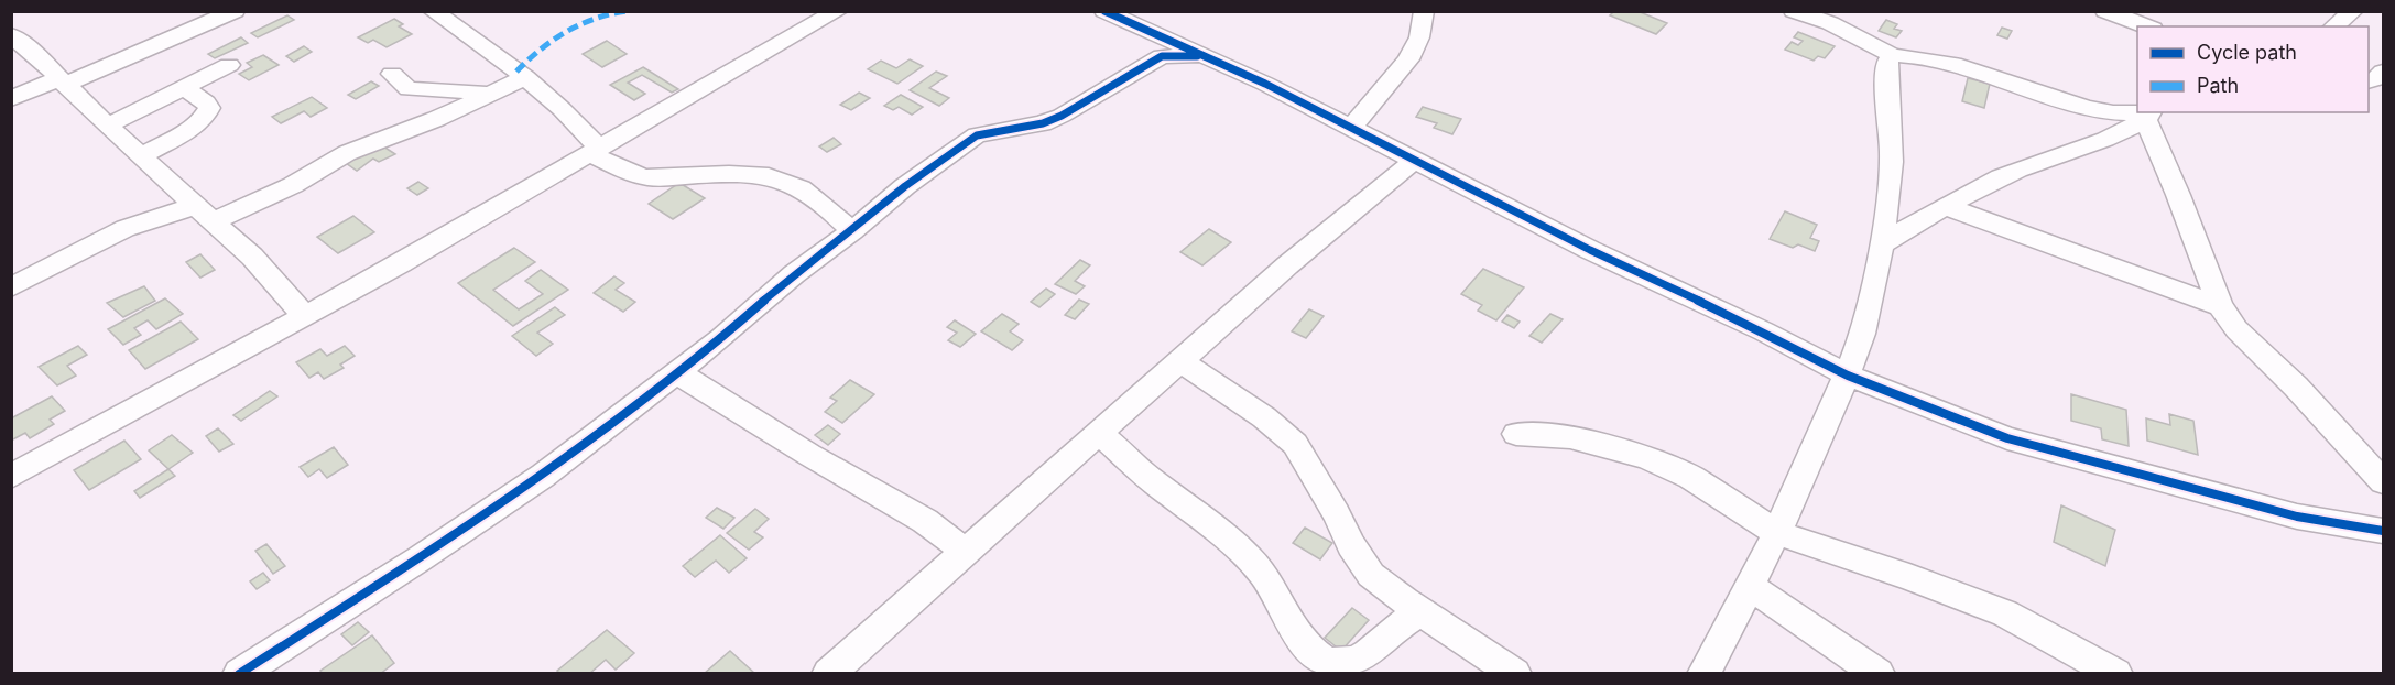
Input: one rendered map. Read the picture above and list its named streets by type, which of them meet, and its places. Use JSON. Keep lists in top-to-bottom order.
{
  "legend": ["Cycle path", "Path"]
}
